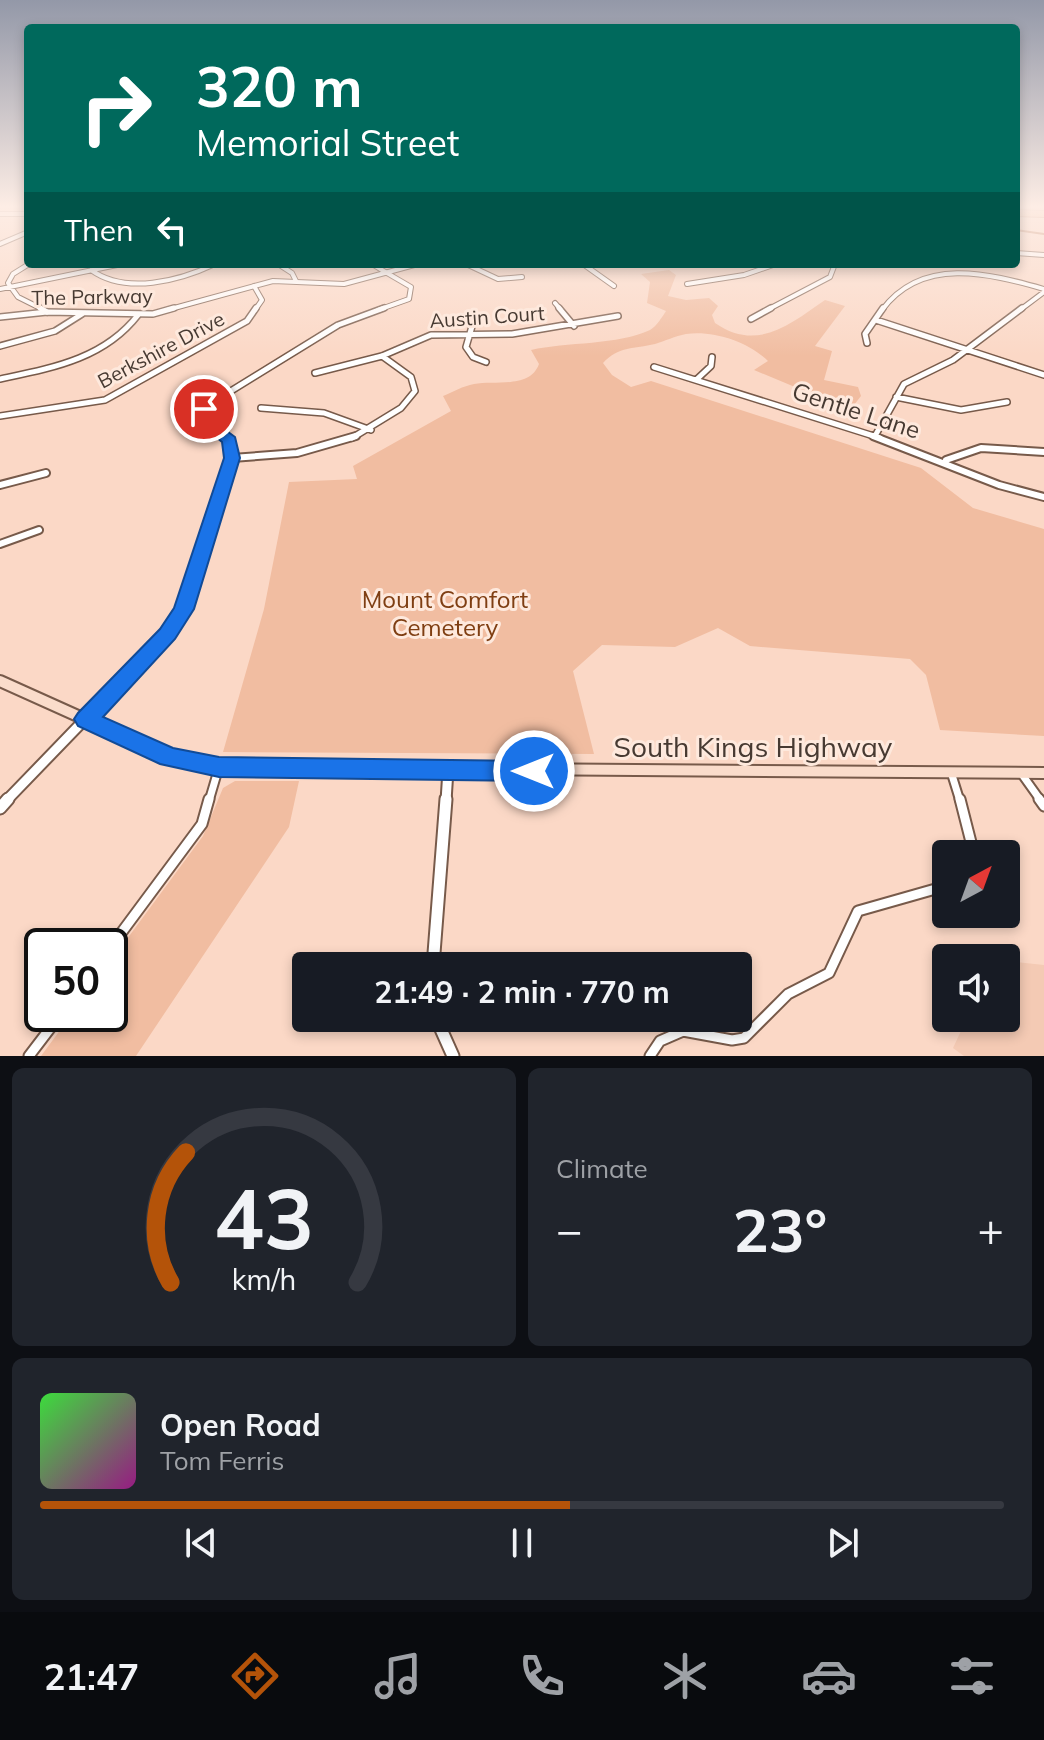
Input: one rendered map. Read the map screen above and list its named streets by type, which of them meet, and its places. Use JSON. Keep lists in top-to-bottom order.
{
  "streets": {
    "main road": ["South Kings Highway"],
    "street": [
      "The Parkway",
      "Austin Court",
      "Berkshire Drive",
      "Gentle Lane"
    ]
  },
  "crossings": [
    ["The Parkway", "Berkshire Drive"]
  ],
  "parks": ["Mount Comfort Cemetery"],
  "north": "top right",
  "page": {
    "turn": ["320 m", "Memorial Street"],
    "then": "Then",
    "limit": "50",
    "trip": "21:49 · 2 min · 770 m",
    "tile": "Climate",
    "heat": ["−", "23°", "+"],
    "song": ["Open Road", "Tom Ferris"],
    "tabs": "21:47",
    "gauge": ["43", "km/h"]
  }
}
